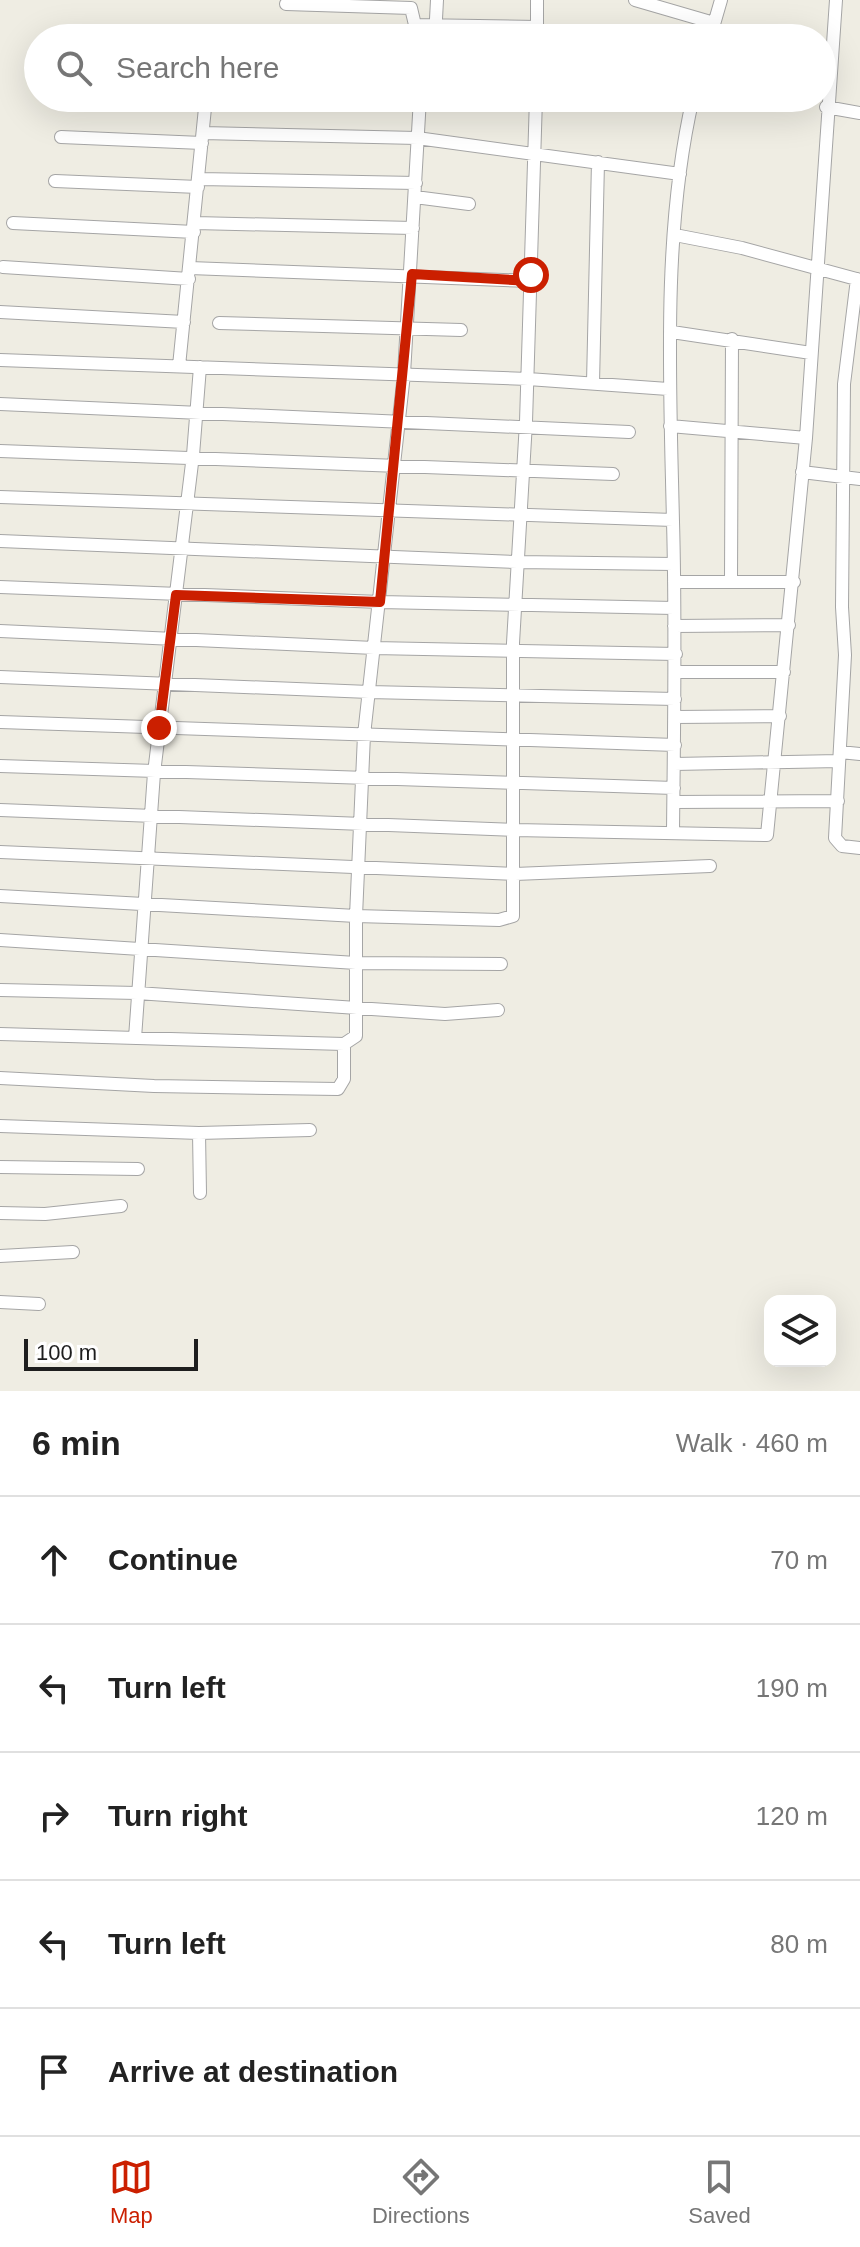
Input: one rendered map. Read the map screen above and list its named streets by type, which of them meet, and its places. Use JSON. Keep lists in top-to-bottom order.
{
  "scale_bar": "100 m",
  "page": {
    "search": "Search here",
    "scale": "100 m",
    "heading": ["6 min", "Walk · 460 m"],
    "list": [
      ["Continue", "70 m"],
      ["Turn left", "190 m"],
      ["Turn right", "120 m"],
      ["Turn left", "80 m"],
      "Arrive at destination"
    ],
    "nav": ["Map", "Directions", "Saved"]
  }
}
